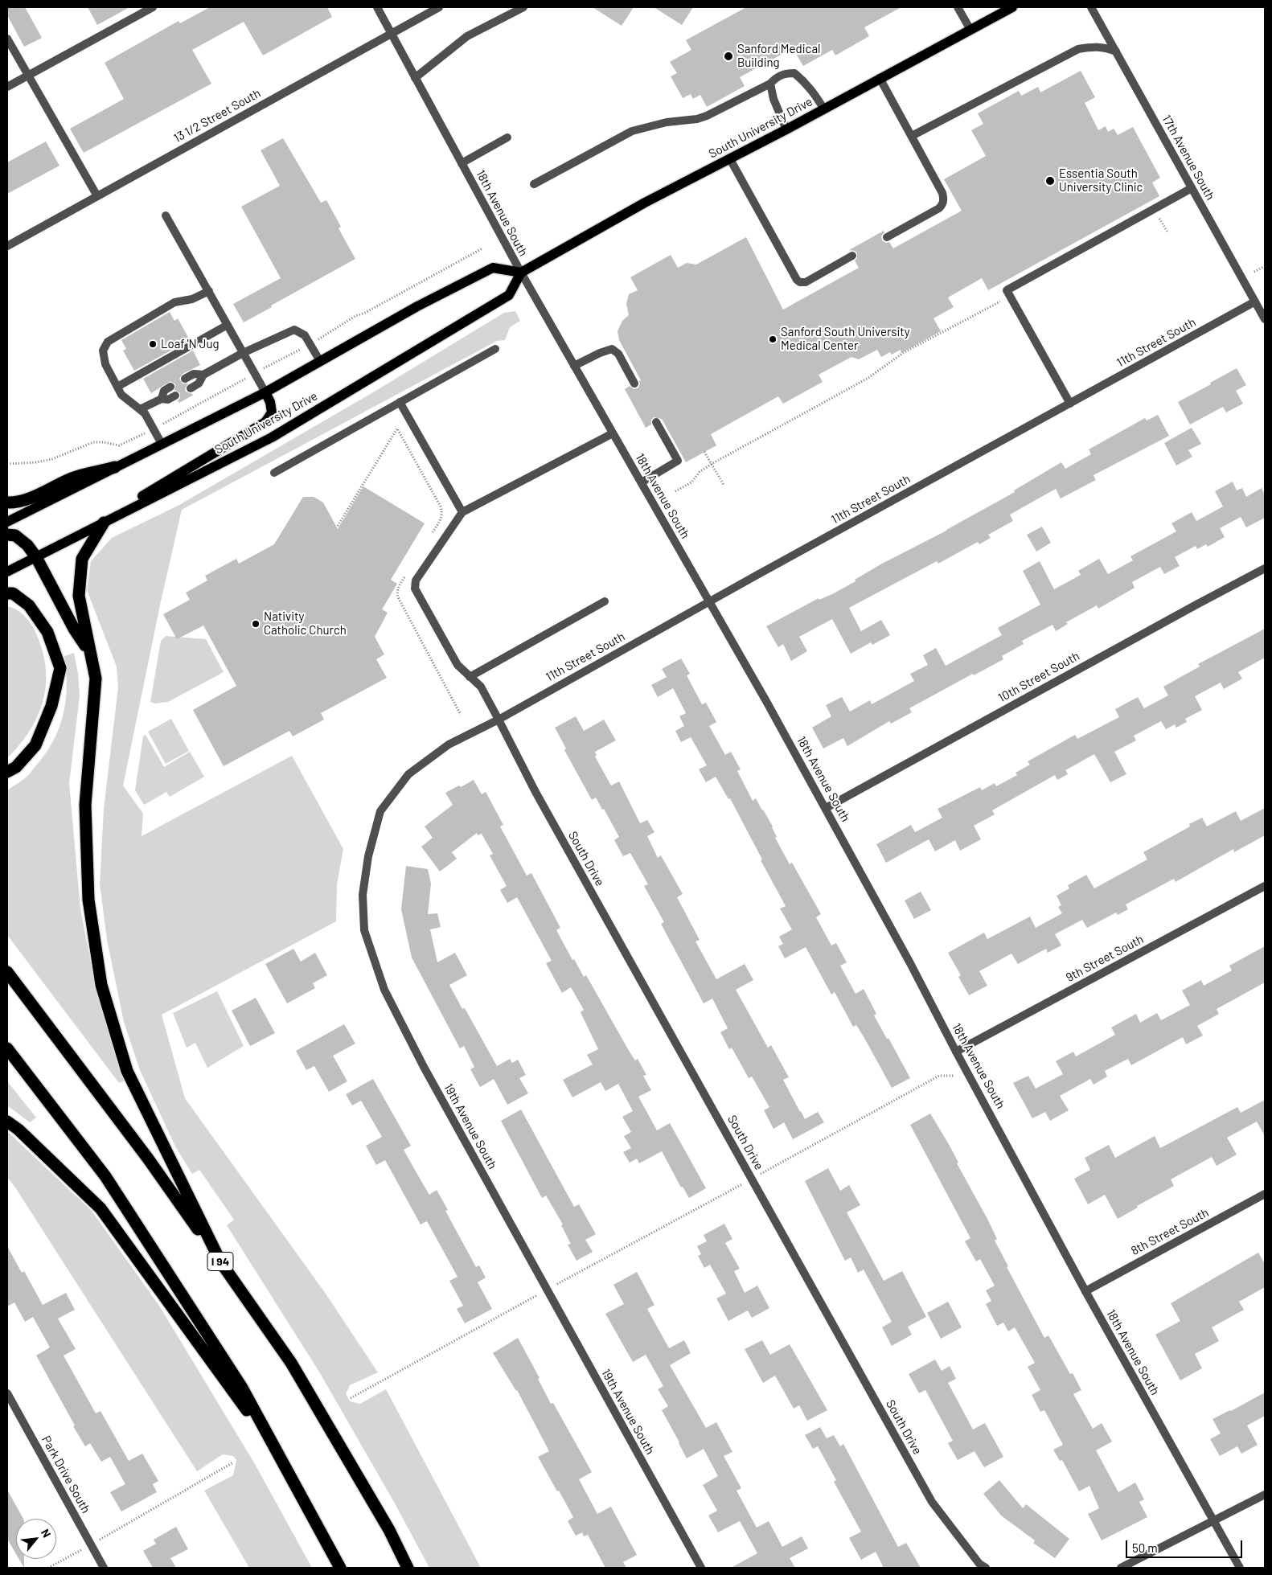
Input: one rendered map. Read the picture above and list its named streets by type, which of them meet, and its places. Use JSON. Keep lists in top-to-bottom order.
{
  "streets": {
    "highway": ["I 94"],
    "main road": ["South University Drive"],
    "street": [
      "13 1/2 Street South",
      "17th Avenue South",
      "18th Avenue South",
      "11th Street South",
      "10th Street South",
      "South Drive",
      "9th Street South",
      "19th Avenue South",
      "8th Street South",
      "Park Drive South"
    ]
  },
  "crossings": [
    ["13 1/2 Street South", "18th Avenue South"],
    ["South University Drive", "18th Avenue South"],
    ["17th Avenue South", "11th Street South"],
    ["18th Avenue South", "11th Street South"],
    ["18th Avenue South", "10th Street South"],
    ["18th Avenue South", "9th Street South"],
    ["18th Avenue South", "8th Street South"],
    ["11th Street South", "South Drive"],
    ["11th Street South", "19th Avenue South"],
    ["South Drive", "19th Avenue South"]
  ],
  "places": [
    "Sanford Medical Building",
    "Essentia South University Clinic",
    "Sanford South University Medical Center",
    "Loaf 'N Jug",
    "Nativity Catholic Church"
  ],
  "scale_bar": "50 m",
  "north": "top right"
}
